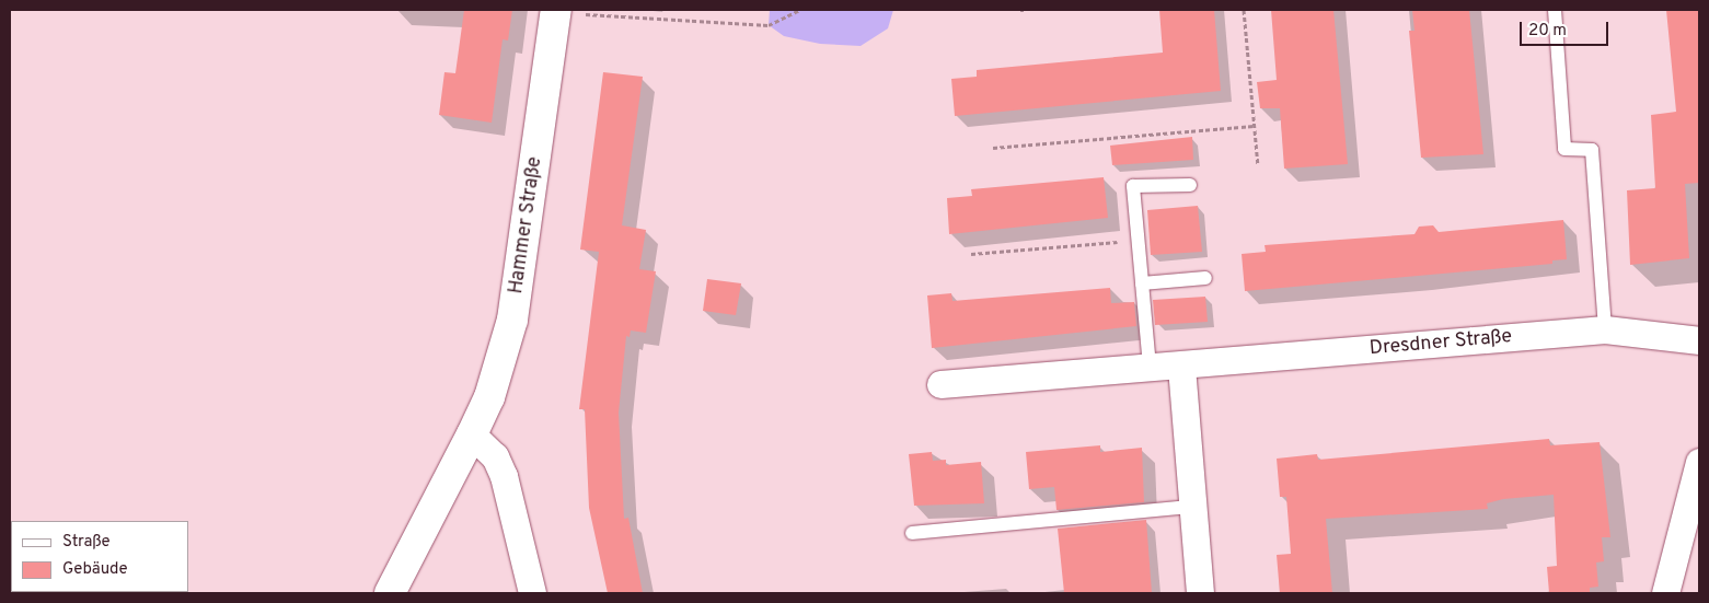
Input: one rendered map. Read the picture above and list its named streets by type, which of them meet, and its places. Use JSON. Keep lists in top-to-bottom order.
{
  "streets": {
    "main road": ["Hammer Straße"],
    "street": ["Dresdner Straße"]
  },
  "legend": ["Straße", "Gebäude"],
  "scale_bar": "20 m"
}
